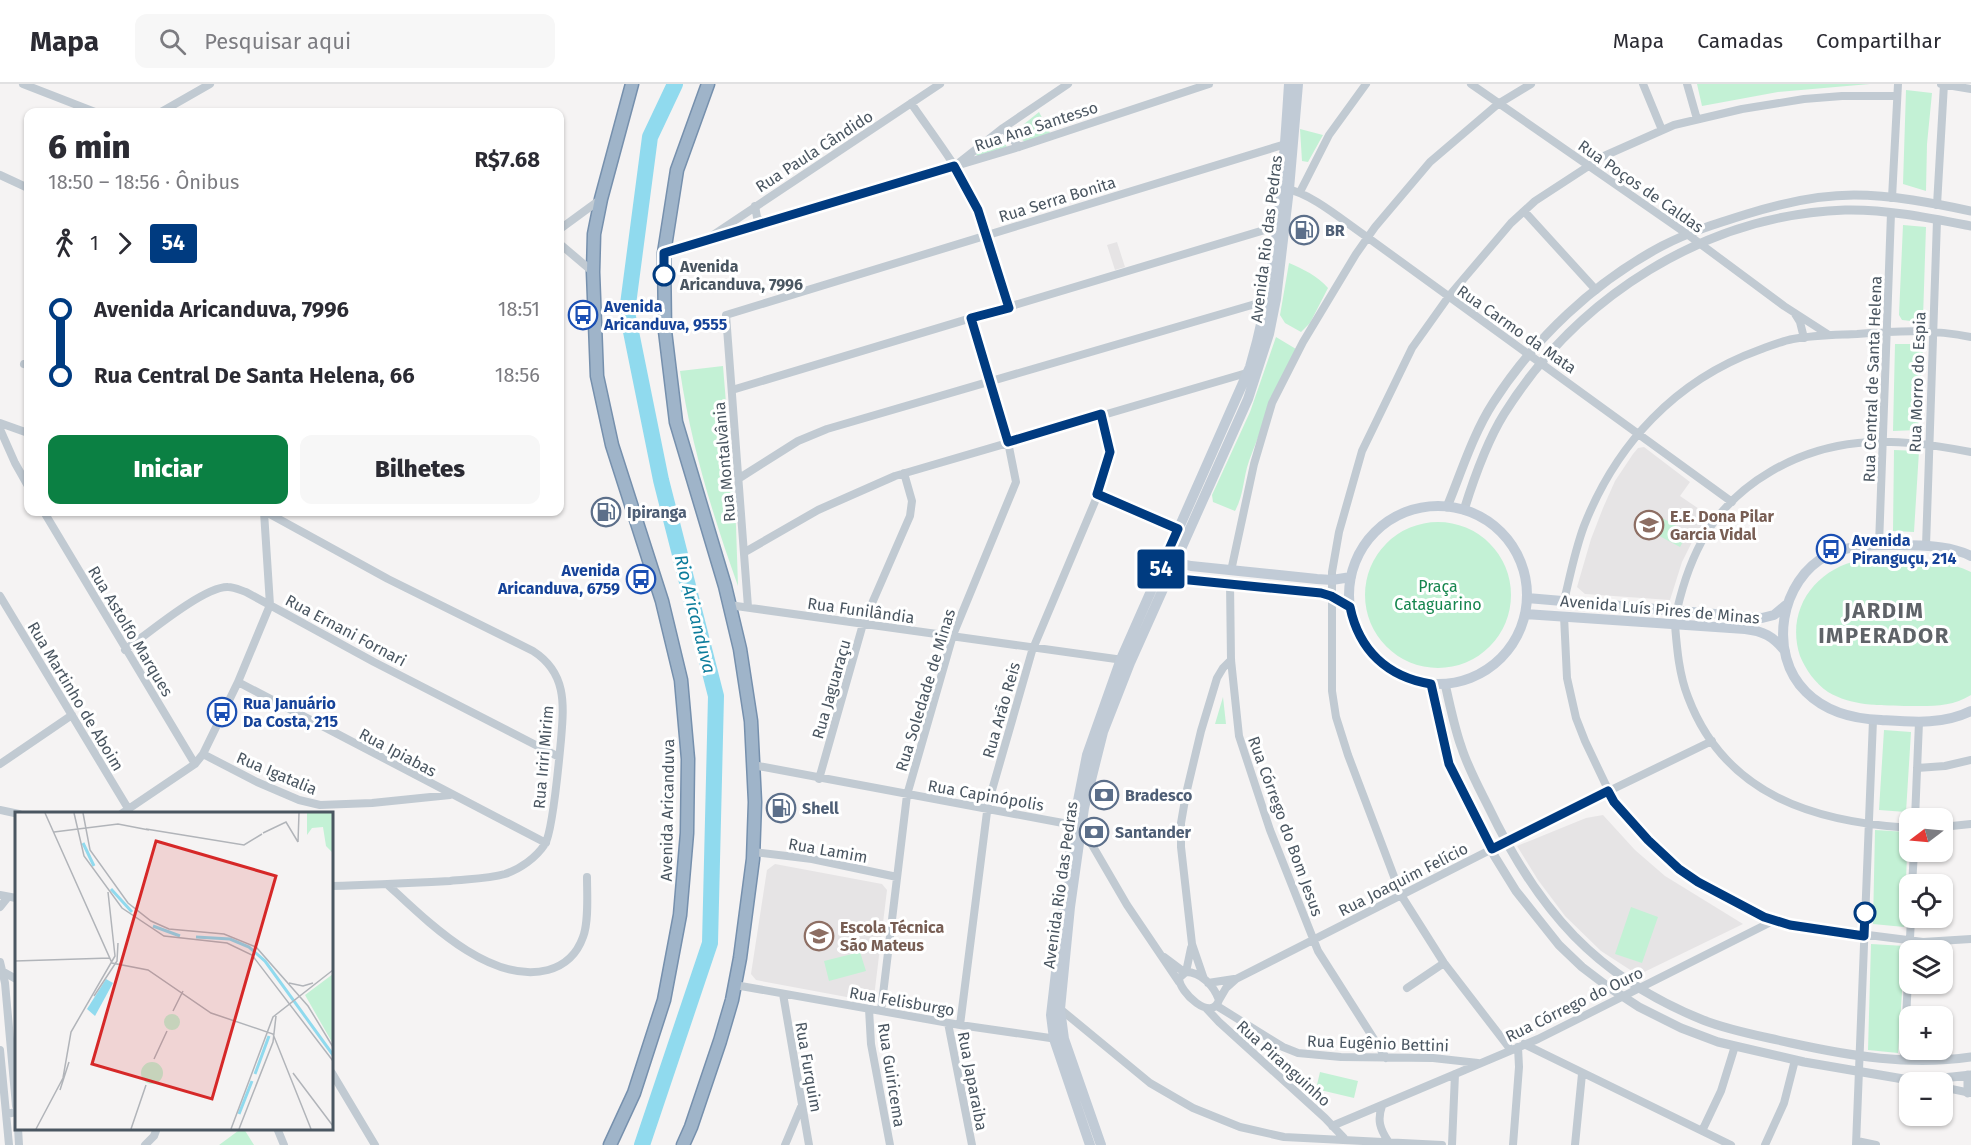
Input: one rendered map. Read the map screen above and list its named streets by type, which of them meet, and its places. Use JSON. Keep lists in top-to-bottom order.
{
  "streets": {
    "highway": ["Avenida Aricanduva"],
    "main road": ["Avenida Rio das Pedras", "Avenida Luís Pires de Minas"],
    "street": [
      "Rua Ana Santesso",
      "Rua Paula Cândido",
      "Rua Poços de Caldas",
      "Rua Serra Bonita",
      "Rua Carmo da Mata",
      "Rua Central de Santa Helena",
      "Rua Morro do Espia",
      "Rua Montalvânia",
      "Rua Funilândia",
      "Rua Ernani Fornari",
      "Rua Astolfo Marques",
      "Rua Jaguaraçu",
      "Rua Soledade de Minas",
      "Rua Martinho de Aboim",
      "Rua Arão Reis",
      "Rua Ipiabas",
      "Rua Iriri Mirim",
      "Rua Igatalia",
      "Rua Capinópolis",
      "Rua Córrego do Bom Jesus",
      "Rua Lamim",
      "Rua Joaquim Felício",
      "Rua Felisburgo",
      "Rua Córrego do Ouro",
      "Rua Eugênio Bettini",
      "Rua Piranguinho",
      "Rua Furquim",
      "Rua Guiricema",
      "Rua Japaraiba"
    ]
  },
  "crossings": [
    ["Rua Ana Santesso", "Rua Paula Cândido"],
    ["Rua Serra Bonita", "Avenida Rio das Pedras"],
    ["Rua Serra Bonita", "Rua Montalvânia"],
    ["Avenida Rio das Pedras", "Rua Carmo da Mata"],
    ["Avenida Rio das Pedras", "Rua Funilândia"],
    ["Avenida Rio das Pedras", "Rua Capinópolis"],
    ["Avenida Rio das Pedras", "Rua Felisburgo"],
    ["Avenida Rio das Pedras", "Rua Piranguinho"],
    ["Rua Montalvânia", "Rua Funilândia"],
    ["Rua Funilândia", "Rua Jaguaraçu"],
    ["Rua Funilândia", "Rua Soledade de Minas"],
    ["Rua Funilândia", "Rua Arão Reis"],
    ["Rua Ernani Fornari", "Rua Astolfo Marques"],
    ["Rua Ernani Fornari", "Rua Iriri Mirim"],
    ["Rua Jaguaraçu", "Rua Capinópolis"],
    ["Rua Soledade de Minas", "Rua Capinópolis"],
    ["Rua Soledade de Minas", "Rua Lamim"],
    ["Rua Soledade de Minas", "Rua Felisburgo"],
    ["Rua Arão Reis", "Rua Capinópolis"],
    ["Rua Arão Reis", "Rua Felisburgo"],
    ["Rua Ipiabas", "Rua Iriri Mirim"],
    ["Rua Ipiabas", "Rua Igatalia"],
    ["Rua Capinópolis", "Rua Piranguinho"],
    ["Rua Córrego do Bom Jesus", "Rua Joaquim Felício"],
    ["Rua Córrego do Bom Jesus", "Rua Eugênio Bettini"],
    ["Rua Joaquim Felício", "Rua Eugênio Bettini"],
    ["Rua Felisburgo", "Rua Furquim"],
    ["Rua Felisburgo", "Rua Guiricema"],
    ["Rua Felisburgo", "Rua Japaraiba"],
    ["Rua Córrego do Ouro", "Rua Eugênio Bettini"],
    ["Rua Córrego do Ouro", "Rua Piranguinho"]
  ],
  "districts": ["JARDIM IMPERADOR"],
  "water": ["Rio Aricanduva"],
  "parks": ["Praça Cataguarino"],
  "places": {
    "fuel station": ["BR", "Ipiranga", "Shell"],
    "other": ["Avenida Aricanduva, 7996"],
    "bus stop": [
      "Avenida Aricanduva, 9555",
      "Avenida Piranguçu, 214",
      "Avenida Aricanduva, 6759",
      "Rua Januário Da Costa, 215"
    ],
    "school or university": ["E.E. Dona Pilar Garcia Vidal", "Escola Técnica São Mateus"],
    "bank": ["Bradesco", "Santander"]
  },
  "lines": ["bus line 54"],
  "north": "left",
  "page": {
    "header": "Mapa",
    "search": "Pesquisar aqui",
    "nav": ["Mapa", "Camadas", "Compartilhar"],
    "on_map": "54",
    "heading": ["6 min", "18:50 – 18:56 · Ônibus", "R$7.68"],
    "legs": ["1", "54"],
    "list": [
      {
        "name": "Avenida Aricanduva, 7996",
        "value": "18:51"
      },
      {
        "name": "Rua Central De Santa Helena, 66",
        "value": "18:56"
      }
    ],
    "buttons": ["Iniciar", "Bilhetes"],
    "map_buttons": ["+", "−"]
  }
}
